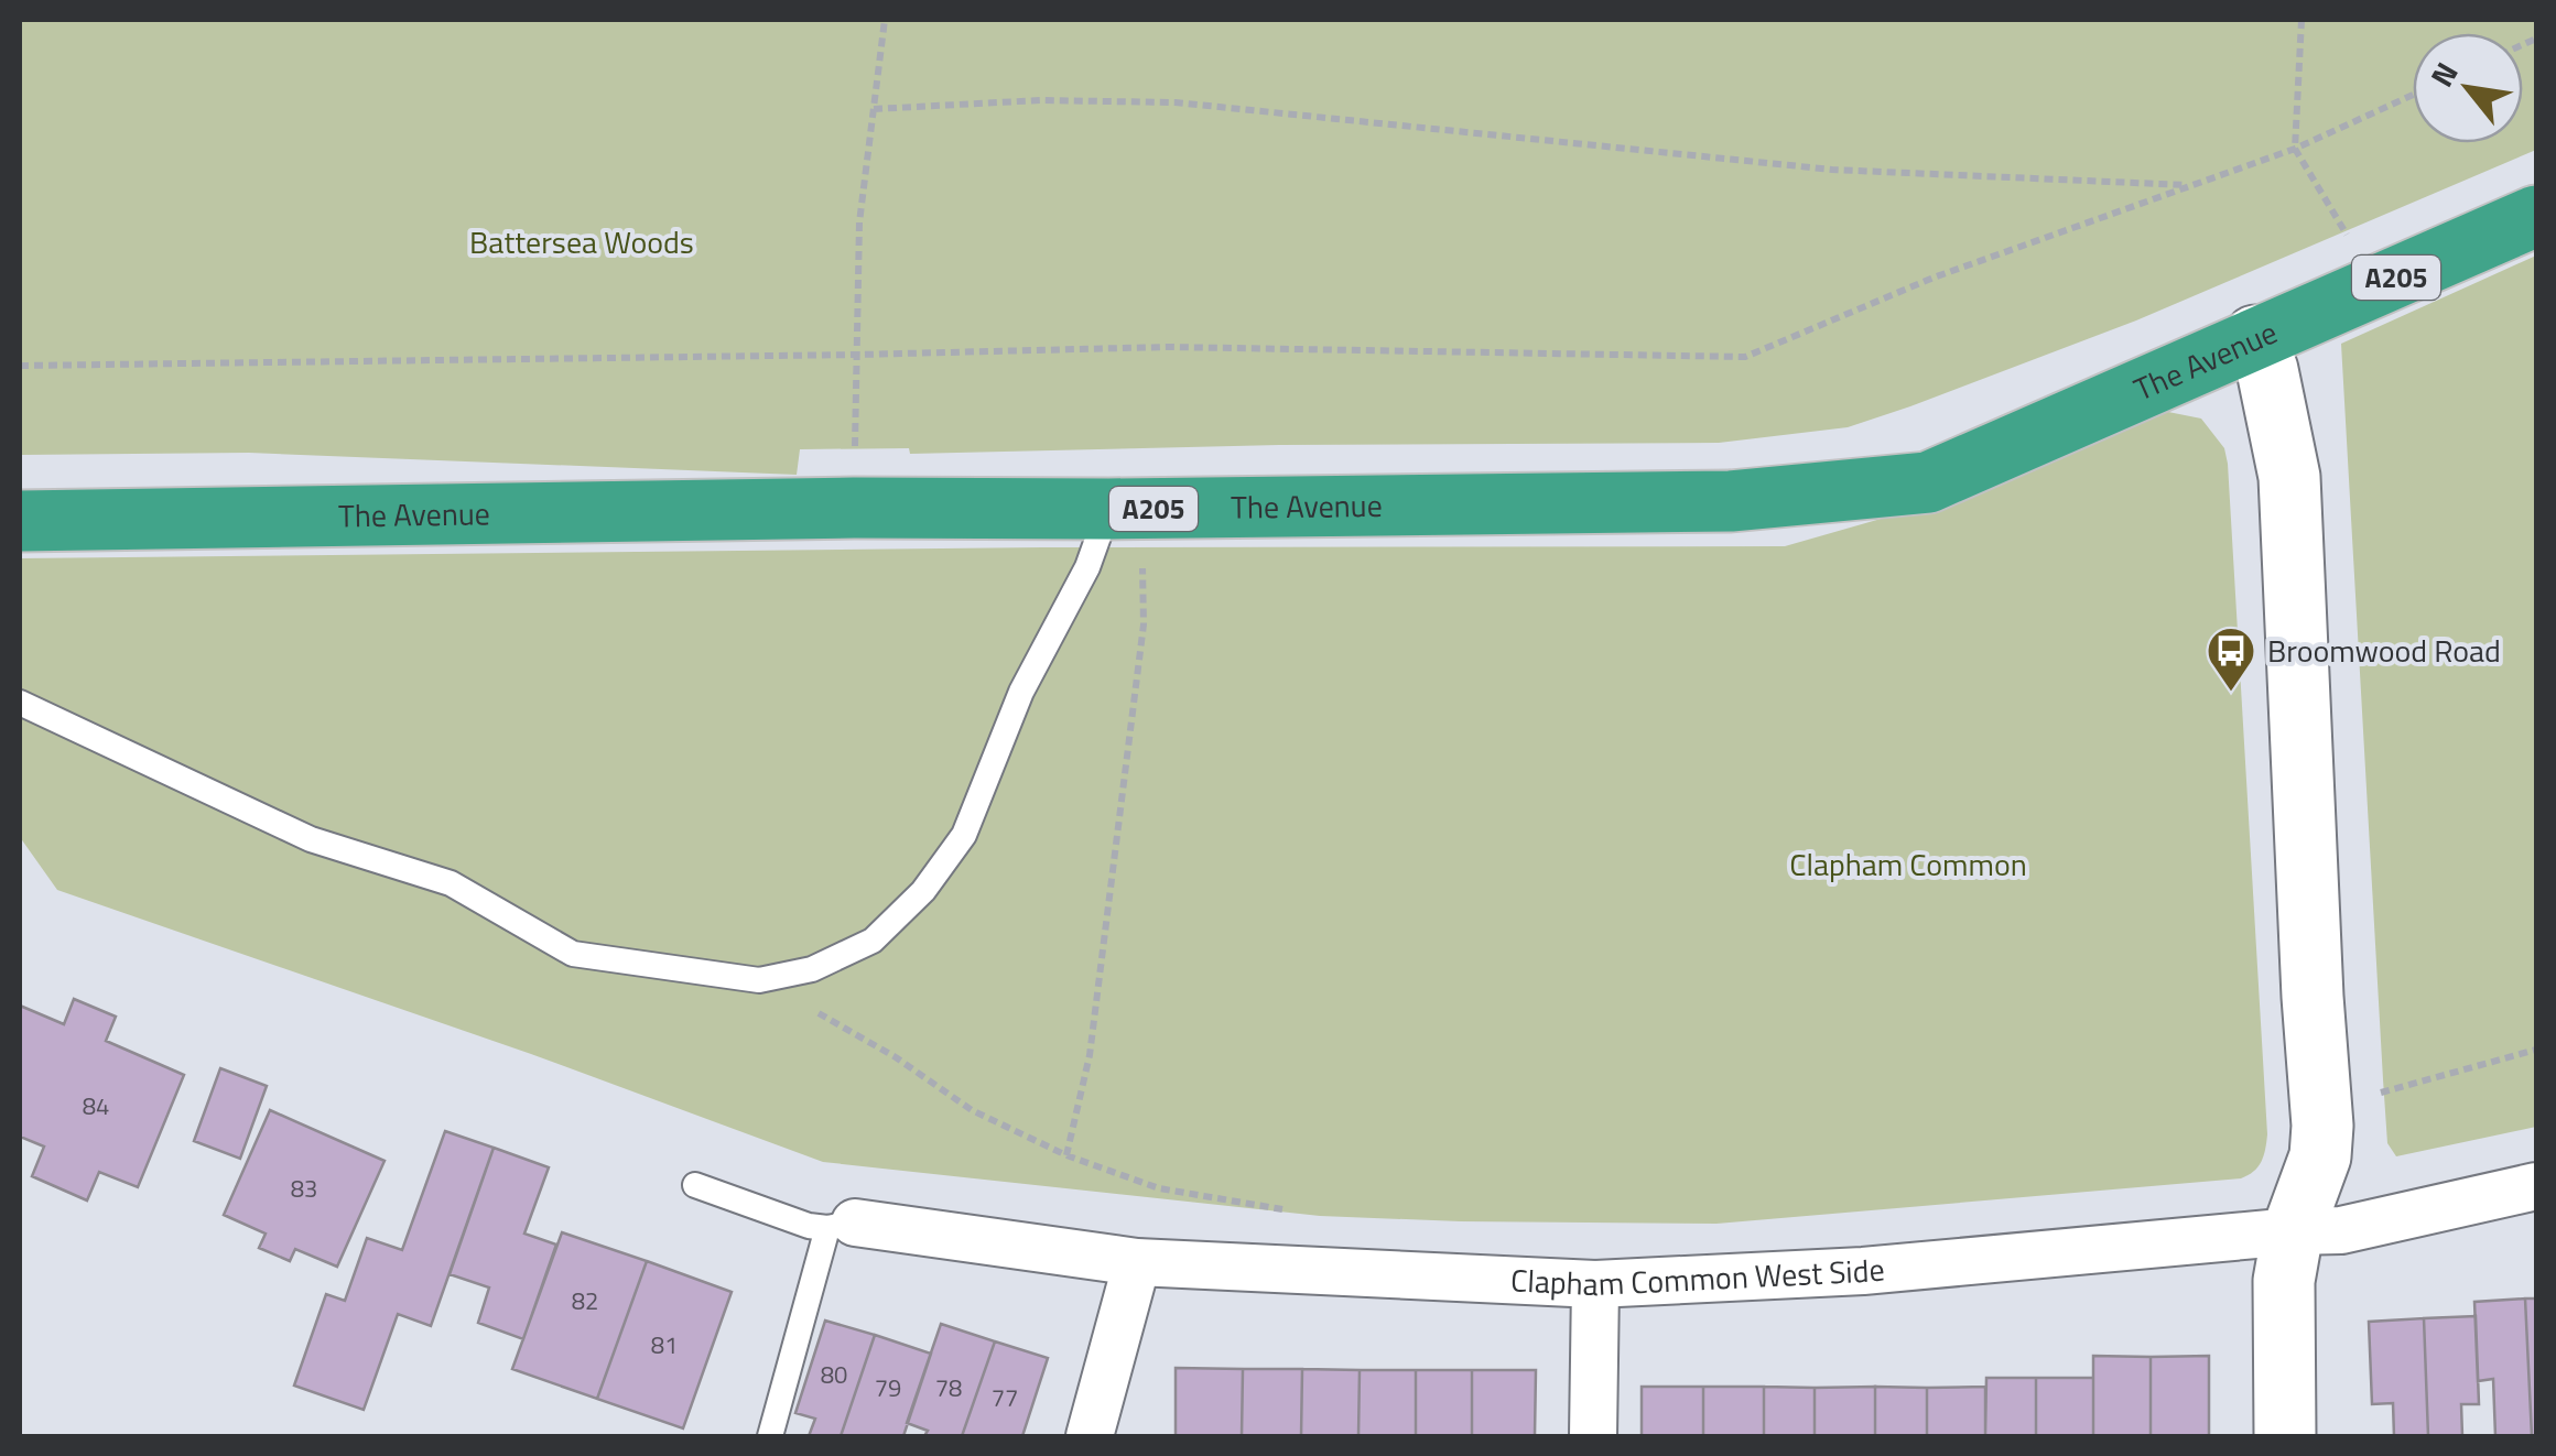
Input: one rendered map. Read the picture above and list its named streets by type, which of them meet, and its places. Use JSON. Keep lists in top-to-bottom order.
{
  "streets": {
    "highway": ["A205", "The Avenue"],
    "street": ["Clapham Common West Side"]
  },
  "parks": ["Battersea Woods", "Clapham Common"],
  "places": {
    "bus stop": ["Broomwood Road"]
  },
  "house_numbers": [
    "84",
    "83",
    "82",
    "81",
    "80",
    "79",
    "78",
    "77"
  ],
  "north": "top left"
}
